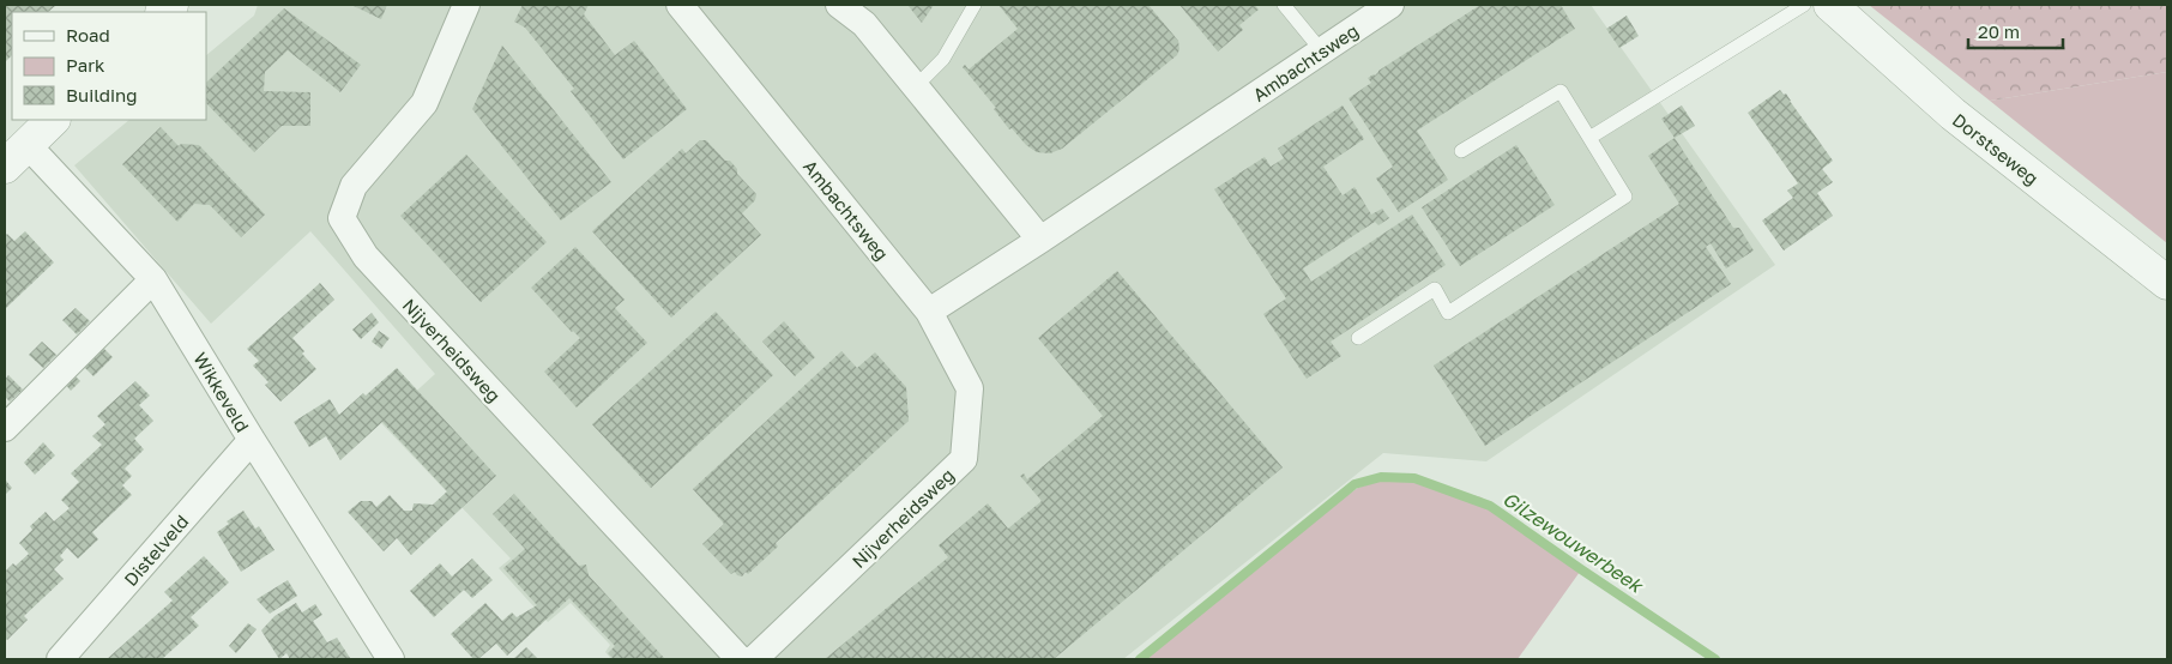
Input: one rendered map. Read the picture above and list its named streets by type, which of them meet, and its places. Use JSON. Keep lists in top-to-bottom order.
{
  "streets": {
    "street": [
      "Ambachtsweg",
      "Dorstseweg",
      "Nijverheidsweg",
      "Wikkeveld",
      "Distelveld"
    ]
  },
  "crossings": [
    ["Ambachtsweg", "Nijverheidsweg"],
    ["Wikkeveld", "Distelveld"]
  ],
  "water": ["Gilzewouwerbeek"],
  "legend": ["Road", "Park", "Building"],
  "scale_bar": "20 m"
}
